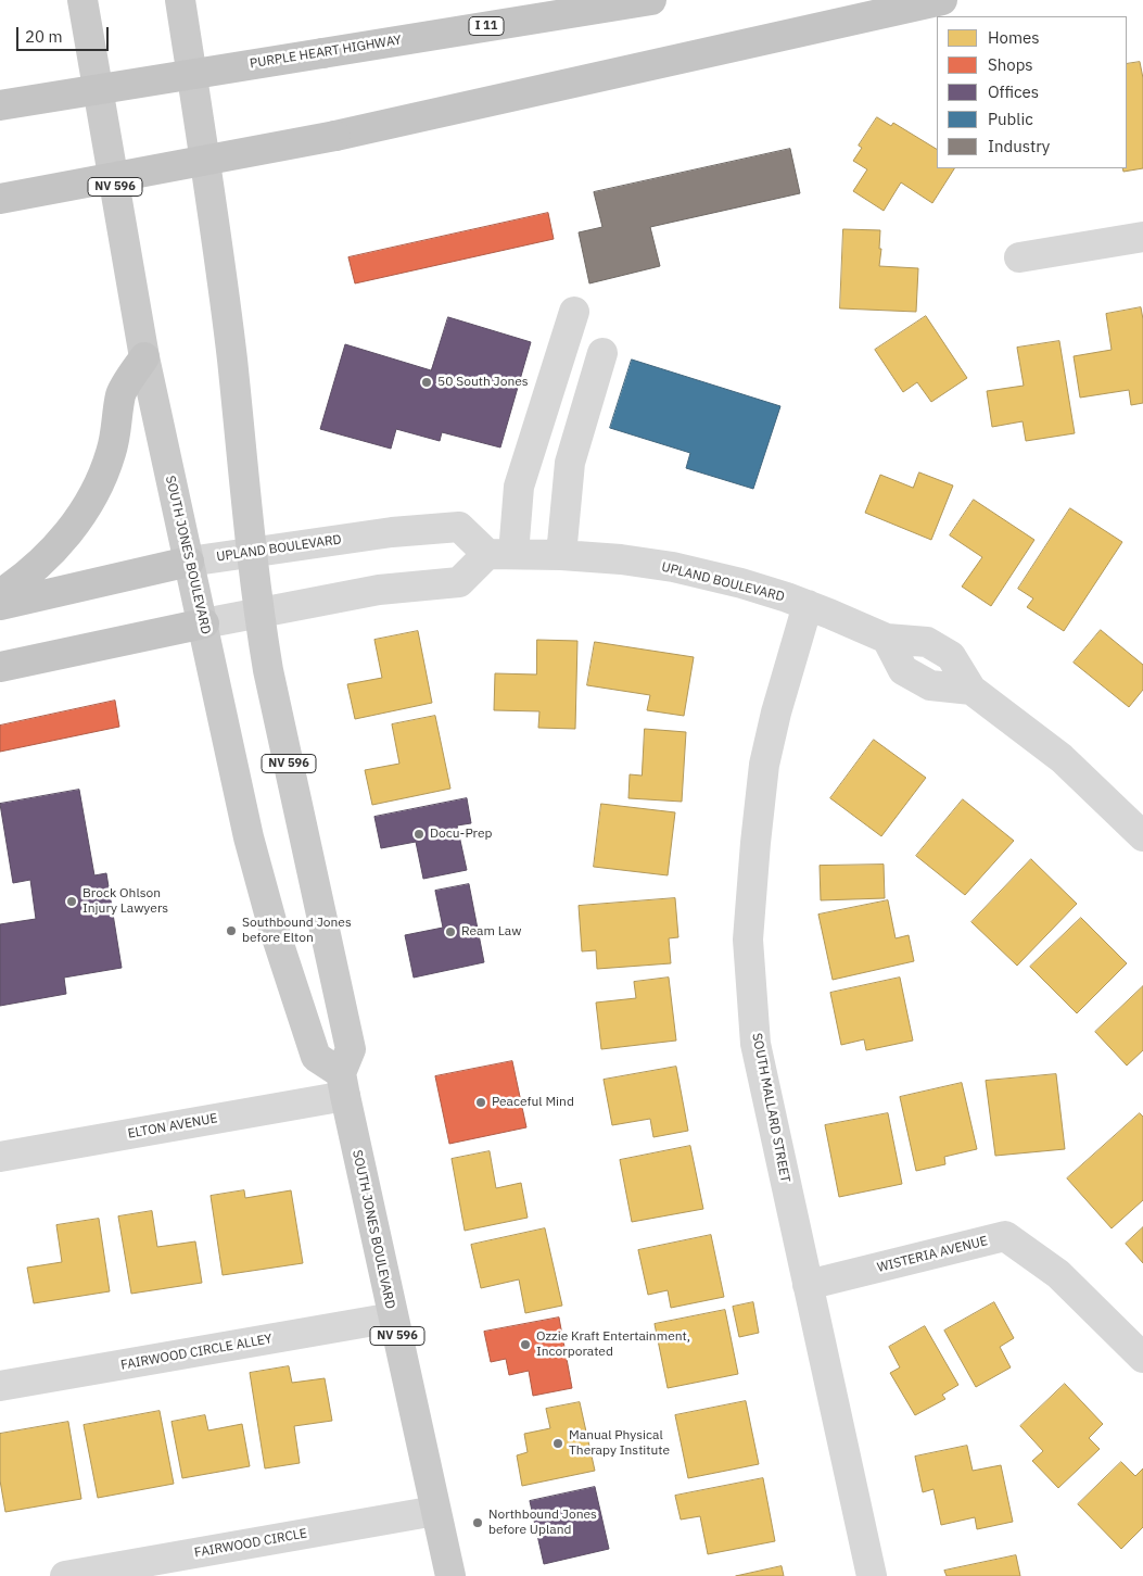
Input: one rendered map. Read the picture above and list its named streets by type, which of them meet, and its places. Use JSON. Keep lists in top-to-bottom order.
{
  "streets": {
    "highway": ["I 11", "PURPLE HEART HIGHWAY"],
    "main road": ["NV 596", "SOUTH JONES BOULEVARD"],
    "street": [
      "UPLAND BOULEVARD",
      "SOUTH MALLARD STREET",
      "ELTON AVENUE",
      "WISTERIA AVENUE",
      "FAIRWOOD CIRCLE ALLEY",
      "FAIRWOOD CIRCLE"
    ]
  },
  "crossings": [
    ["NV 596", "UPLAND BOULEVARD"],
    ["NV 596", "SOUTH JONES BOULEVARD"],
    ["NV 596", "ELTON AVENUE"],
    ["UPLAND BOULEVARD", "SOUTH JONES BOULEVARD"],
    ["UPLAND BOULEVARD", "SOUTH MALLARD STREET"],
    ["SOUTH JONES BOULEVARD", "ELTON AVENUE"],
    ["SOUTH JONES BOULEVARD", "FAIRWOOD CIRCLE ALLEY"],
    ["SOUTH JONES BOULEVARD", "FAIRWOOD CIRCLE"],
    ["SOUTH MALLARD STREET", "WISTERIA AVENUE"]
  ],
  "places": [
    "50 South Jones",
    "Docu-Prep",
    "Brock Ohlson Injury Lawyers",
    "Southbound Jones before Elton",
    "Ream Law",
    "Peaceful Mind",
    "Ozzie Kraft Entertainment, Incorporated",
    "Manual Physical Therapy Institute",
    "Northbound Jones before Upland"
  ],
  "legend": [
    "Homes",
    "Shops",
    "Offices",
    "Public",
    "Industry"
  ],
  "scale_bar": "20 m"
}
